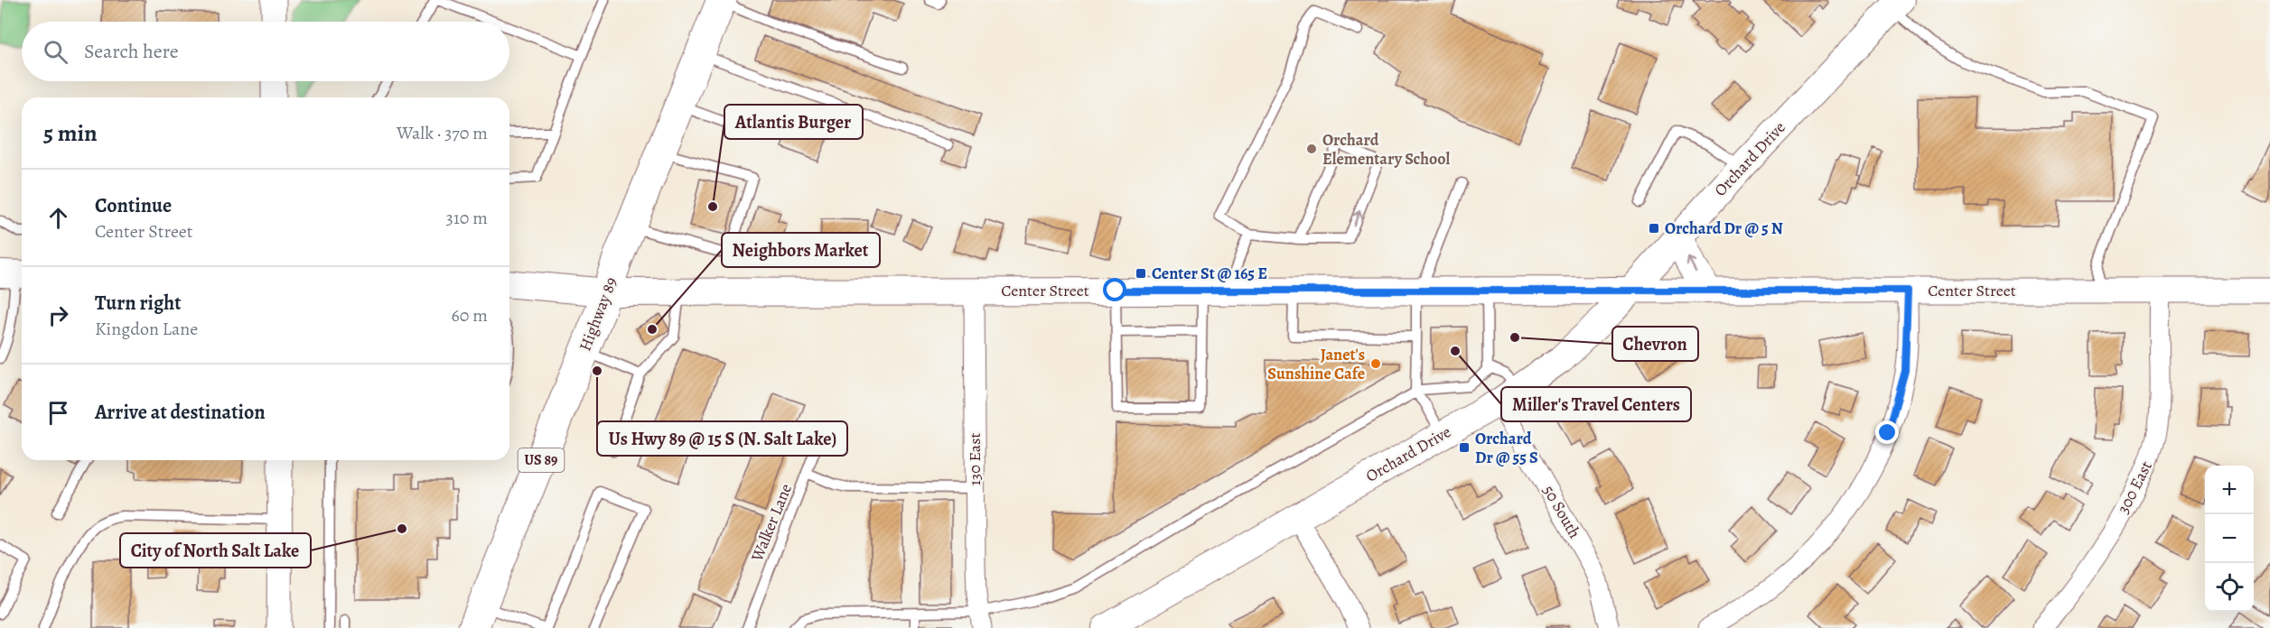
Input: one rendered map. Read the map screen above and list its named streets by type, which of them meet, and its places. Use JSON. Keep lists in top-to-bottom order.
{
  "streets": {
    "main road": [
      "Orchard Drive",
      "Center Street",
      "Highway 89",
      "US 89"
    ],
    "street": ["130 East", "300 East", "50 South"],
    "lane": ["Walker Lane"]
  },
  "crossings": [
    ["Orchard Drive", "Center Street"],
    ["Orchard Drive", "50 South"],
    ["Center Street", "Highway 89"],
    ["Center Street", "130 East"],
    ["Center Street", "300 East"]
  ],
  "places": {
    "other": [
      "Orchard Elementary School",
      "Atlantis Burger",
      "Neighbors Market",
      "Chevron",
      "Miller's Travel Centers",
      "Janet's Sunshine Cafe",
      "Us Hwy 89 @ 15 S (N. Salt Lake)",
      "City of North Salt Lake"
    ],
    "transit": ["Orchard Dr @ 5 N", "Center St @ 165 E", "Orchard Dr @ 55 S"]
  },
  "page": {
    "search": "Search here",
    "heading": ["5 min", "Walk · 370 m"],
    "list": [
      ["Continue", "Center Street", "310 m"],
      ["Turn right", "Kingdon Lane", "60 m"],
      "Arrive at destination"
    ],
    "map_buttons": ["+", "−"]
  }
}
